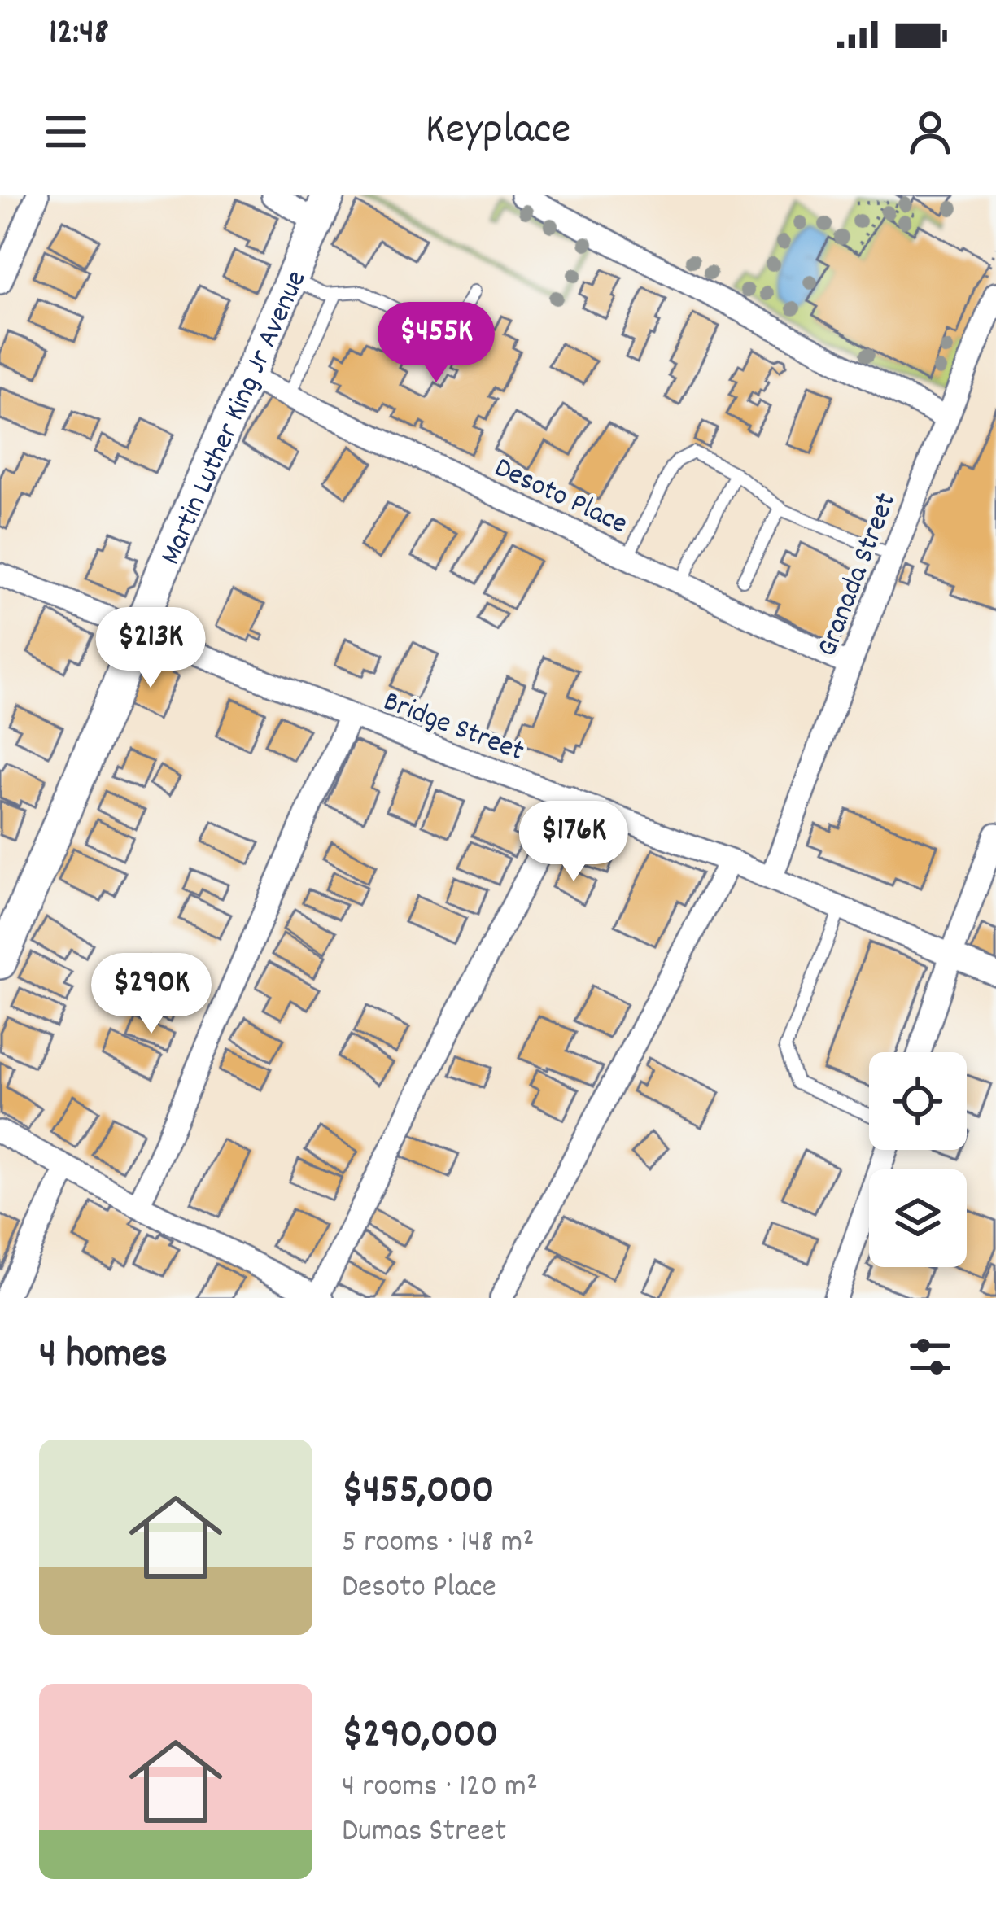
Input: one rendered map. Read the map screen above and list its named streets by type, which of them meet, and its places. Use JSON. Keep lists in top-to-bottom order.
{
  "streets": {
    "street": [
      "Martin Luther King Jr Avenue",
      "Desoto Place",
      "Granada Street",
      "Bridge Street"
    ]
  },
  "crossings": [
    ["Martin Luther King Jr Avenue", "Desoto Place"],
    ["Martin Luther King Jr Avenue", "Bridge Street"],
    ["Desoto Place", "Granada Street"],
    ["Granada Street", "Bridge Street"]
  ],
  "page": {
    "status": "12:48",
    "header": "Keyplace",
    "price": [
      "$455K",
      "$213K",
      "$176K",
      "$290K"
    ],
    "heading": "4 homes",
    "list": [
      {
        "name": "$455,000",
        "note": "5 rooms · 148 m² · Desoto Place"
      },
      {
        "name": "$290,000",
        "note": "4 rooms · 120 m² · Dumas Street"
      }
    ]
  }
}
